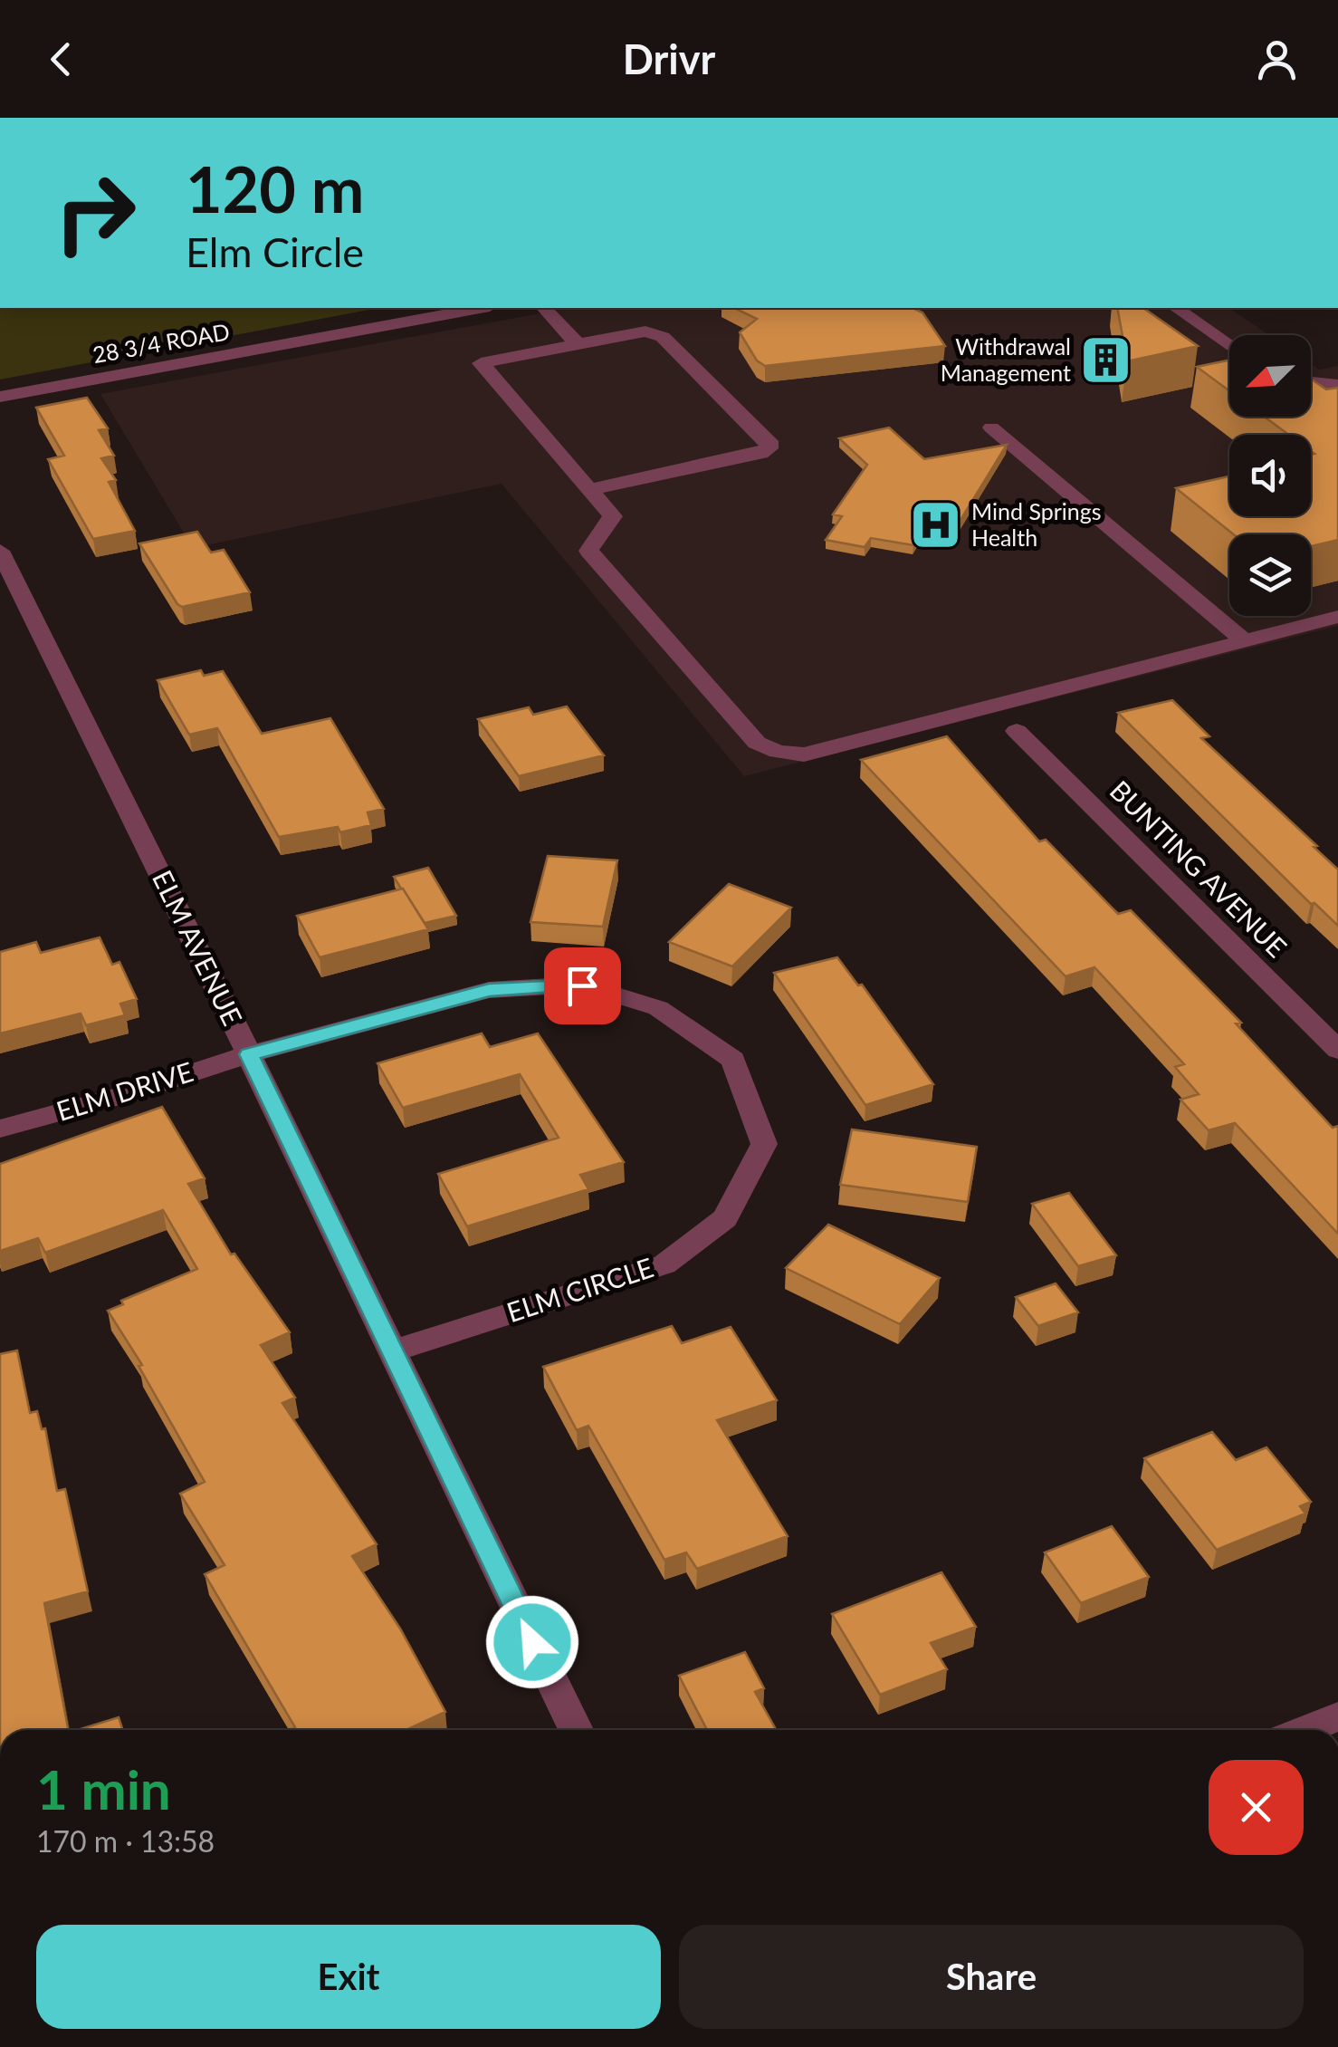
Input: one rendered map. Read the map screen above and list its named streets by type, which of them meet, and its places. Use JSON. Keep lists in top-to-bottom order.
{
  "streets": {
    "street": [
      "28 3/4 ROAD",
      "BUNTING AVENUE",
      "ELM AVENUE",
      "ELM DRIVE",
      "ELM CIRCLE"
    ]
  },
  "crossings": [
    ["ELM AVENUE", "ELM DRIVE"],
    ["ELM AVENUE", "ELM CIRCLE"],
    ["ELM DRIVE", "ELM CIRCLE"]
  ],
  "places": {
    "building": ["Withdrawal Management"],
    "hospital": ["Mind Springs Health"]
  },
  "north": "bottom left",
  "page": {
    "header": "Drivr",
    "turn": ["120 m", "Elm Circle"],
    "heading": ["1 min", "170 m · 13:58"],
    "buttons": ["Exit", "Share"]
  }
}
